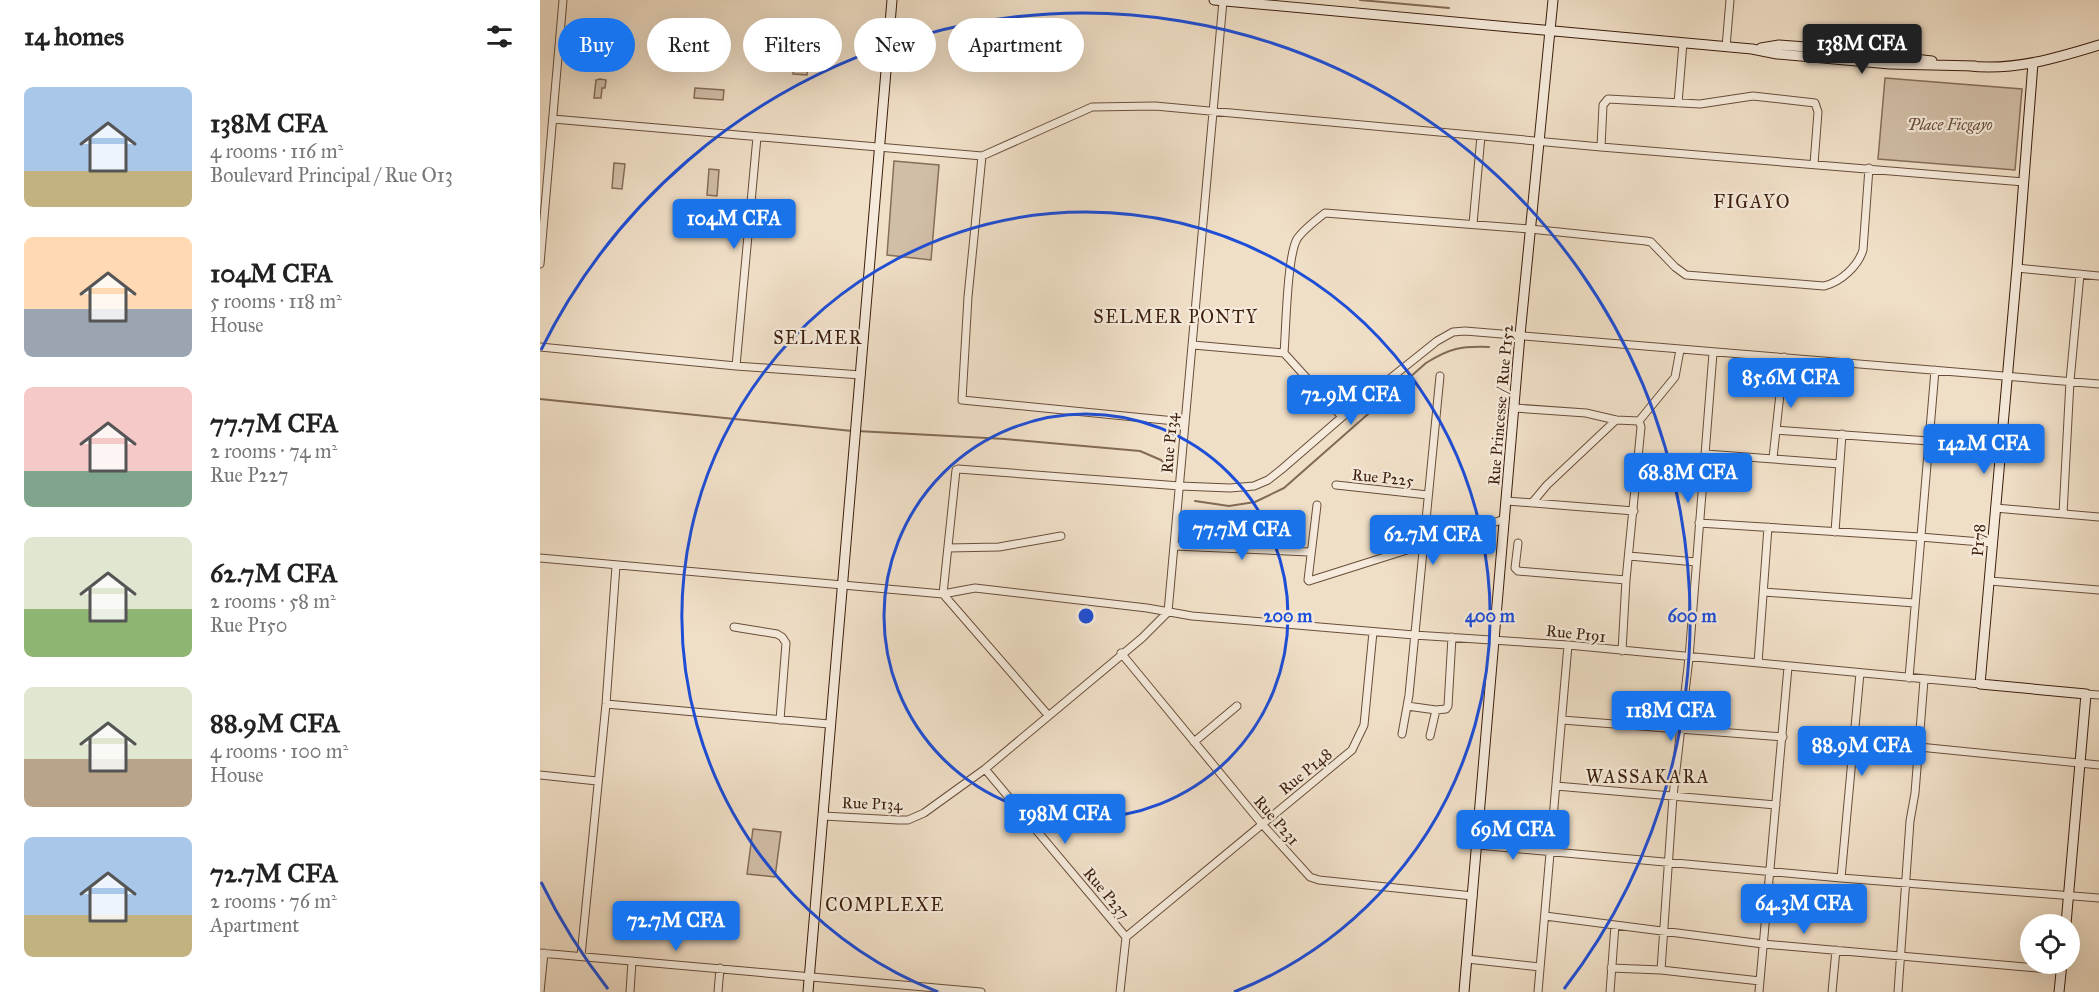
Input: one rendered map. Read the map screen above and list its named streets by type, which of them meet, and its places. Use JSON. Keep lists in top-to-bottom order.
{
  "streets": {
    "street": [
      "Rue Princesse / Rue P152",
      "Rue P134",
      "Rue P225",
      "P178",
      "Rue P191",
      "Rue P148",
      "Rue P231",
      "Rue P237"
    ]
  },
  "crossings": [
    ["Rue Princesse / Rue P152", "Rue P191"],
    ["Rue Princesse / Rue P152", "Rue P231"],
    ["Rue P134", "Rue P191"],
    ["Rue P134", "Rue P231"],
    ["Rue P134", "Rue P237"],
    ["P178", "Rue P191"],
    ["Rue P191", "Rue P148"],
    ["Rue P148", "Rue P231"],
    ["Rue P148", "Rue P237"]
  ],
  "districts": [
    "FIGAYO",
    "SELMER PONTY",
    "SELMER",
    "WASSAKARA",
    "COMPLEXE"
  ],
  "parks": ["Place Ficgayo"],
  "page": {
    "heading": "14 homes",
    "chip": [
      "Buy",
      "Rent",
      "Filters",
      "New",
      "Apartment"
    ],
    "price": [
      "138M CFA",
      "104M CFA",
      "85.6M CFA",
      "72.9M CFA",
      "142M CFA",
      "68.8M CFA",
      "77.7M CFA",
      "62.7M CFA",
      "118M CFA",
      "88.9M CFA",
      "198M CFA",
      "69M CFA",
      "64.3M CFA",
      "72.7M CFA"
    ],
    "list": [
      {
        "name": "138M CFA",
        "note": "4 rooms · 116 m² · Boulevard Principal / Rue O13"
      },
      {
        "name": "104M CFA",
        "note": "5 rooms · 118 m² · House"
      },
      {
        "name": "77.7M CFA",
        "note": "2 rooms · 74 m² · Rue P227"
      },
      {
        "name": "62.7M CFA",
        "note": "2 rooms · 58 m² · Rue P150"
      },
      {
        "name": "88.9M CFA",
        "note": "4 rooms · 100 m² · House"
      },
      {
        "name": "72.7M CFA",
        "note": "2 rooms · 76 m² · Apartment"
      }
    ]
  },
  "rings": ["200 m", "400 m", "600 m"]
}
